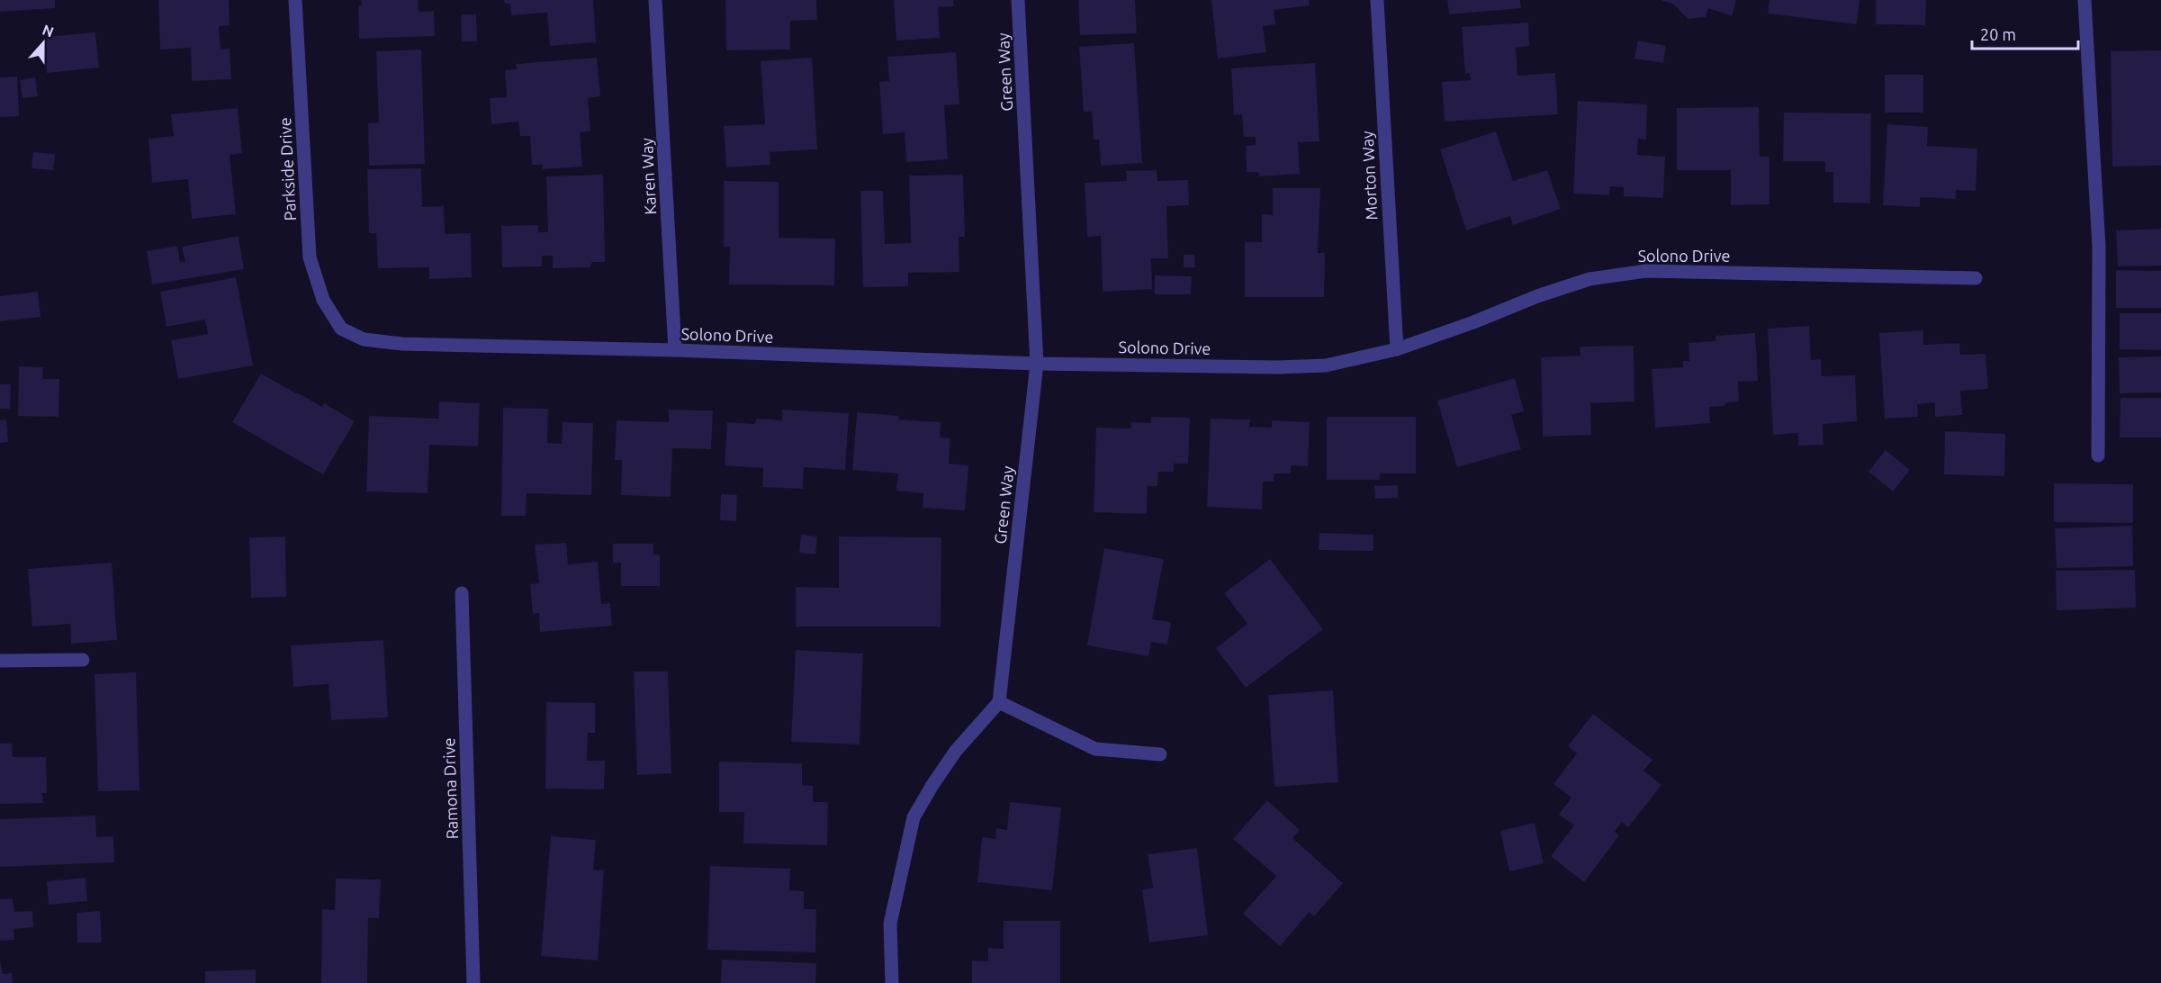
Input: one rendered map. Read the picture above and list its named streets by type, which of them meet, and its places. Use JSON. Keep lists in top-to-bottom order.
{
  "streets": {
    "street": [
      "Green Way",
      "Parkside Drive",
      "Morton Way",
      "Karen Way",
      "Solono Drive",
      "Ramona Drive"
    ]
  },
  "crossings": [
    ["Green Way", "Solono Drive"],
    ["Parkside Drive", "Solono Drive"],
    ["Morton Way", "Solono Drive"],
    ["Karen Way", "Solono Drive"]
  ],
  "scale_bar": "20 m",
  "north": "top"
}
